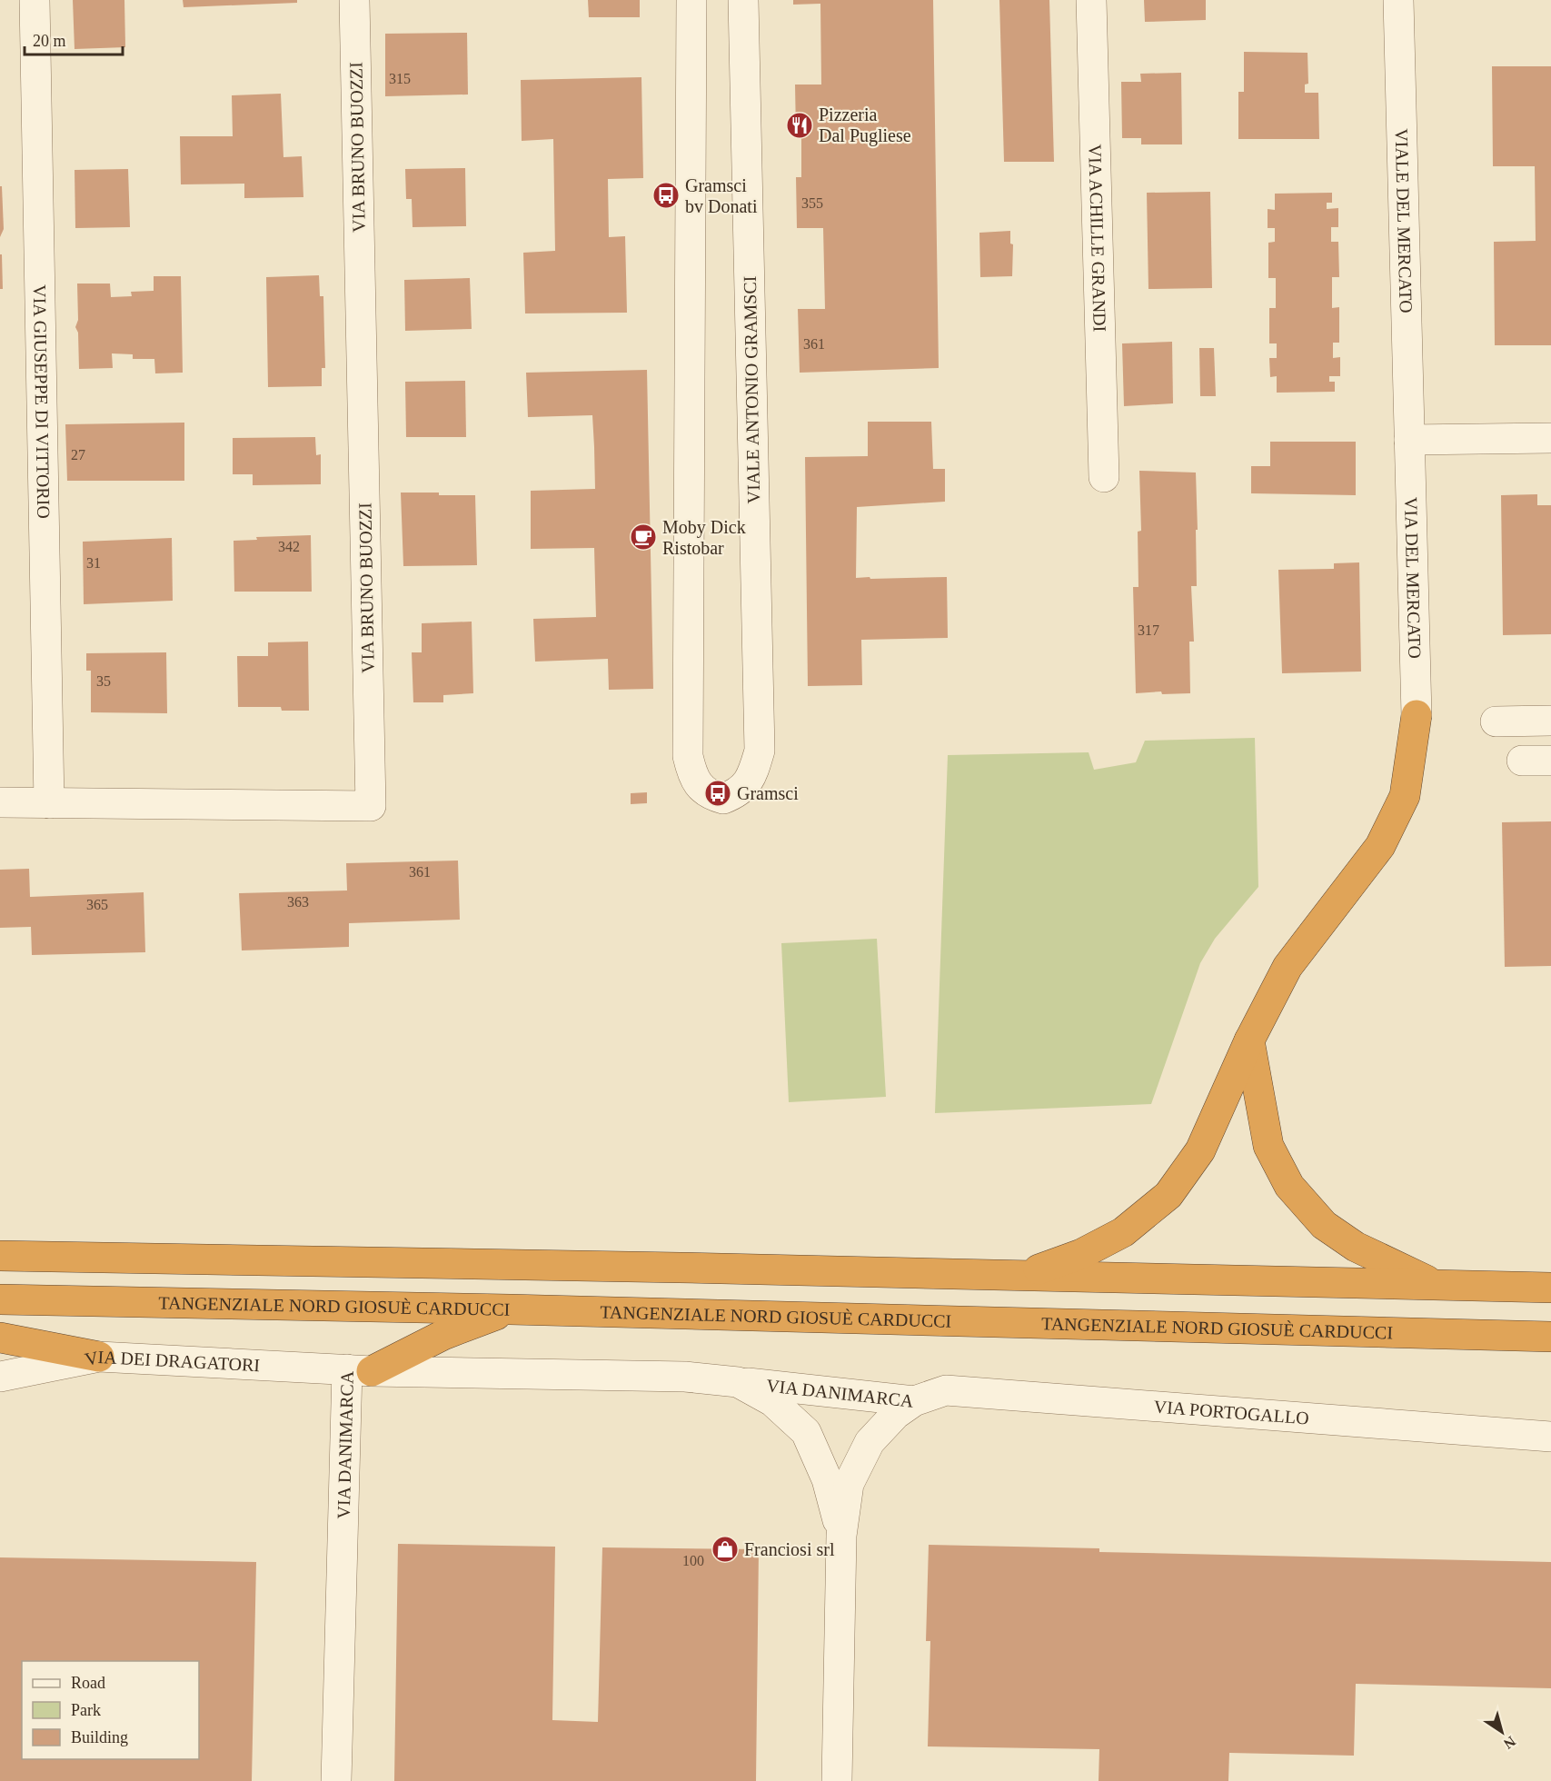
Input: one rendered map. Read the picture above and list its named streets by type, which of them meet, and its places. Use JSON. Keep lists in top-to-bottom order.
{
  "streets": {
    "highway": ["TANGENZIALE NORD GIOSUÈ CARDUCCI"],
    "street": [
      "VIA BRUNO BUOZZI",
      "VIALE DEL MERCATO",
      "VIA ACHILLE GRANDI",
      "VIALE ANTONIO GRAMSCI",
      "VIA GIUSEPPE DI VITTORIO",
      "VIA DEL MERCATO",
      "VIA DEI DRAGATORI",
      "VIA DANIMARCA",
      "VIA PORTOGALLO"
    ]
  },
  "crossings": [
    ["VIA BRUNO BUOZZI", "VIA GIUSEPPE DI VITTORIO"],
    ["VIALE DEL MERCATO", "VIA DEL MERCATO"],
    ["VIA DEI DRAGATORI", "VIA DANIMARCA"],
    ["VIA DANIMARCA", "VIA PORTOGALLO"]
  ],
  "places": {
    "restaurant": ["Pizzeria Dal Pugliese"],
    "bus stop": ["Gramsci bv Donati", "Gramsci"],
    "cafe": ["Moby Dick Ristobar"],
    "shop": ["Franciosi srl"]
  },
  "house_numbers": [
    "315",
    "355",
    "361",
    "27",
    "342",
    "31",
    "317",
    "35",
    "361",
    "363",
    "365",
    "100"
  ],
  "legend": ["Road", "Park", "Building"],
  "scale_bar": "20 m",
  "north": "bottom right"
}
